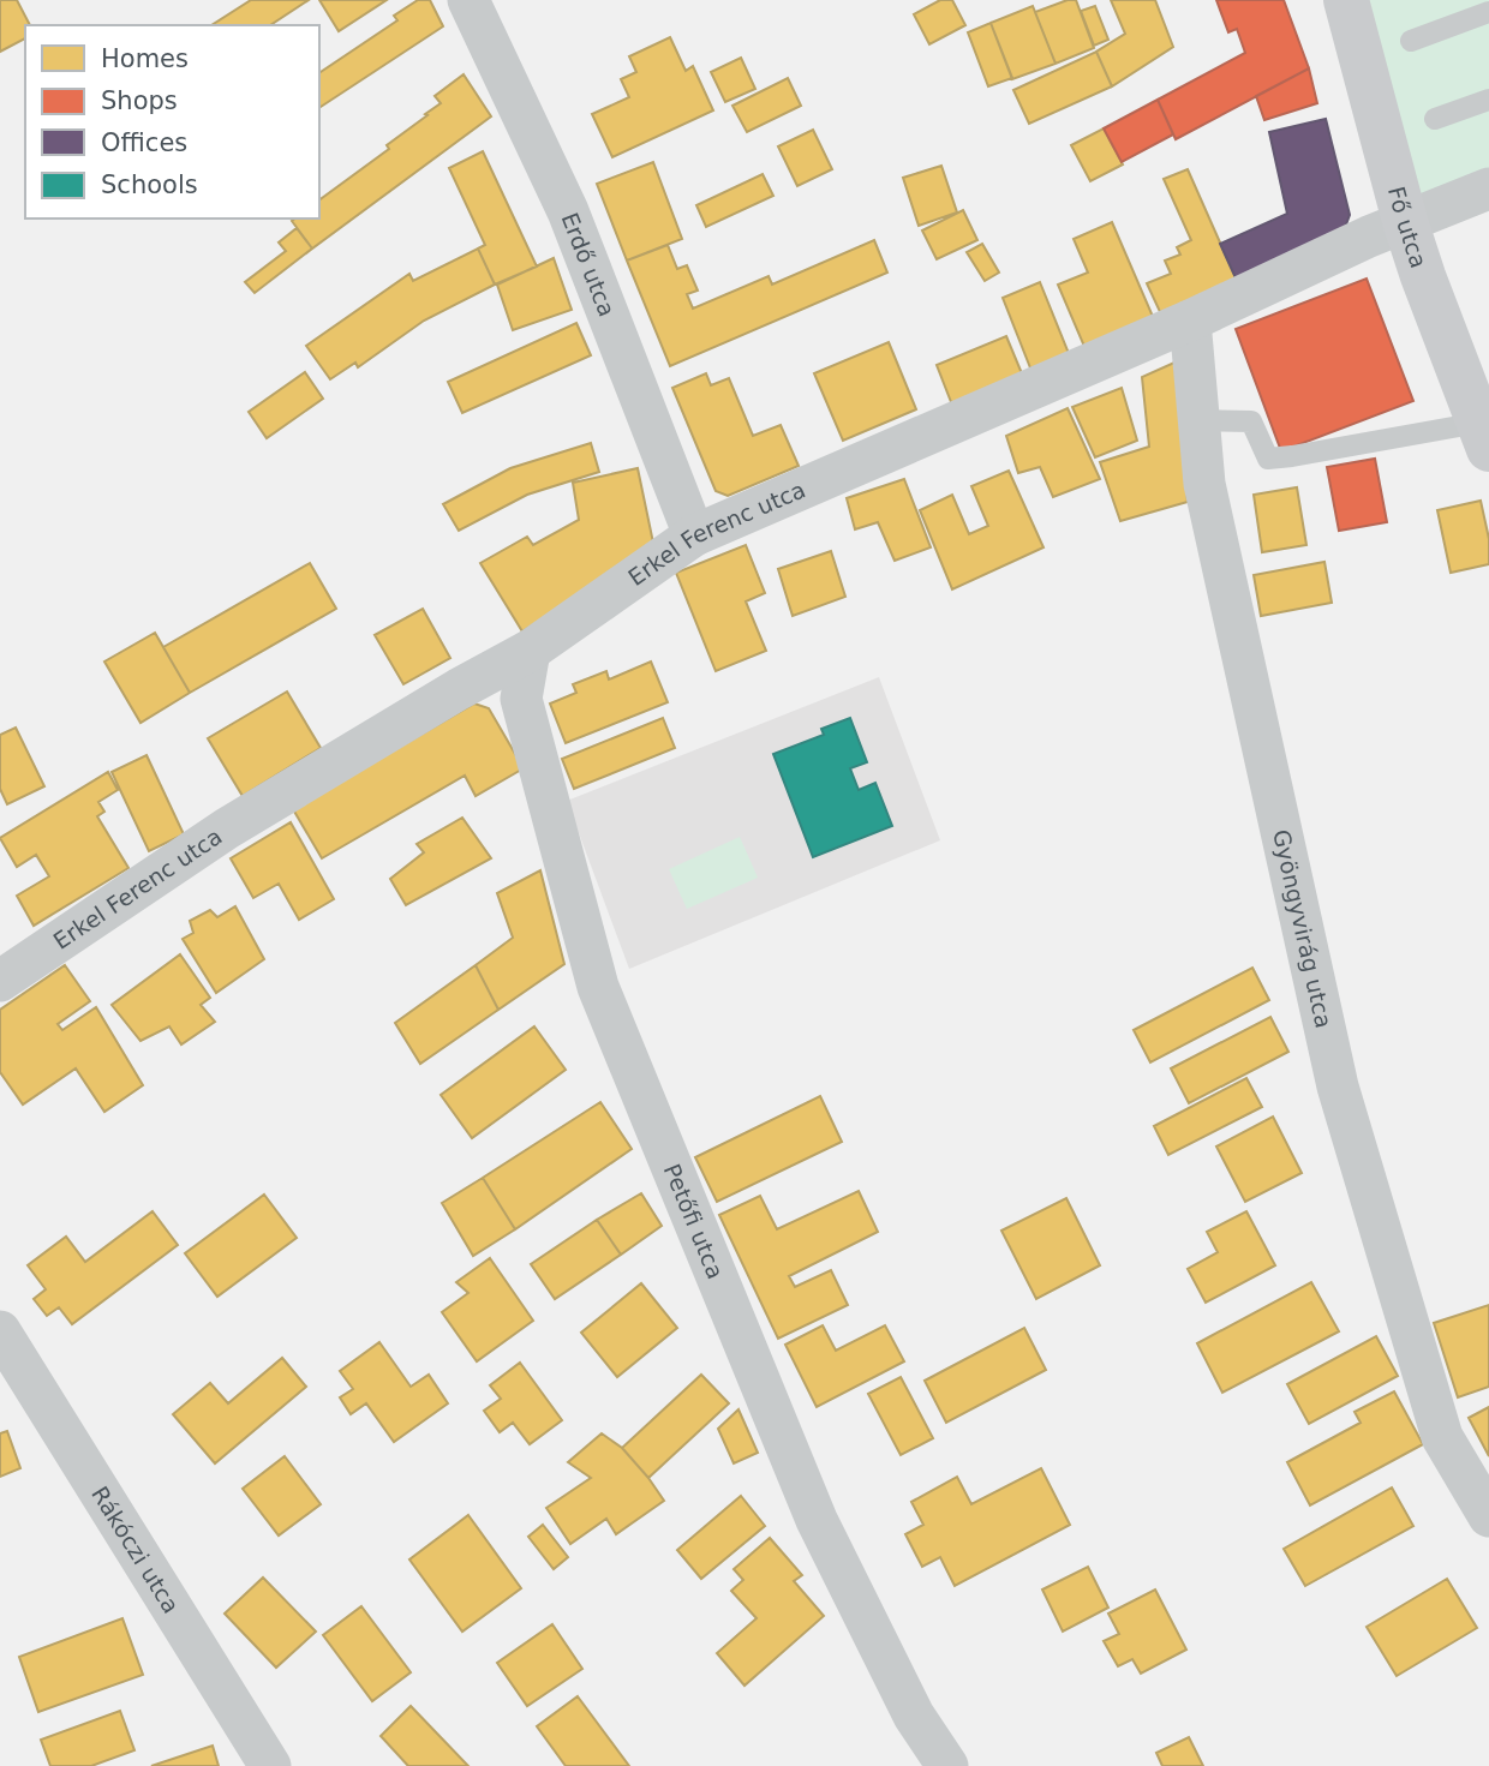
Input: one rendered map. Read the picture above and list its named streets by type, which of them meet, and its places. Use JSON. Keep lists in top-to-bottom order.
{
  "streets": {
    "main road": ["Fő utca"],
    "street": [
      "Erdő utca",
      "Erkel Ferenc utca",
      "Gyöngyvirág utca",
      "Petőfi utca",
      "Rákóczi utca"
    ]
  },
  "crossings": [
    ["Fő utca", "Erkel Ferenc utca"],
    ["Erdő utca", "Erkel Ferenc utca"],
    ["Erkel Ferenc utca", "Gyöngyvirág utca"],
    ["Erkel Ferenc utca", "Petőfi utca"]
  ],
  "legend": [
    "Homes",
    "Shops",
    "Offices",
    "Schools"
  ]
}
